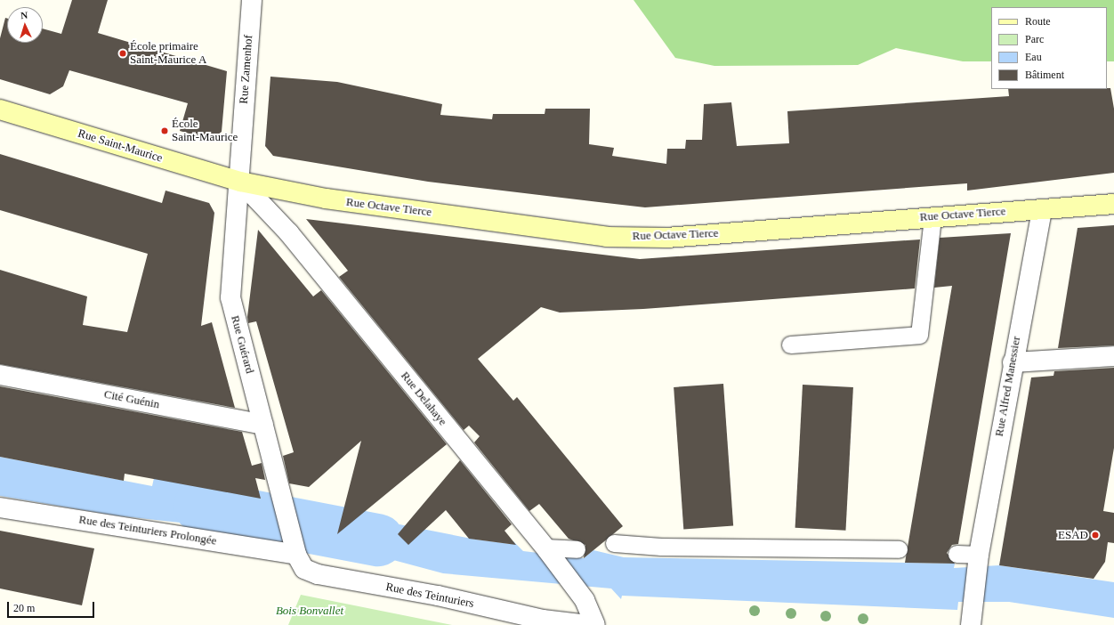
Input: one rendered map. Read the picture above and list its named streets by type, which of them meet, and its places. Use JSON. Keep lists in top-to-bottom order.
{
  "streets": {
    "street": [
      "Rue Zamenhof",
      "Rue Saint-Maurice",
      "Rue Octave Tierce",
      "Rue Guérard",
      "Rue Alfred Manessier",
      "Rue Delahaye",
      "Cité Guénin",
      "Rue des Teinturiers Prolongée",
      "Rue des Teinturiers"
    ]
  },
  "crossings": [
    ["Rue Zamenhof", "Rue Saint-Maurice"],
    ["Rue Zamenhof", "Rue Octave Tierce"],
    ["Rue Zamenhof", "Rue Guérard"],
    ["Rue Zamenhof", "Rue Delahaye"],
    ["Rue Saint-Maurice", "Rue Octave Tierce"],
    ["Rue Saint-Maurice", "Rue Guérard"],
    ["Rue Saint-Maurice", "Rue Delahaye"],
    ["Rue Octave Tierce", "Rue Guérard"],
    ["Rue Octave Tierce", "Rue Alfred Manessier"],
    ["Rue Octave Tierce", "Rue Delahaye"],
    ["Rue Guérard", "Rue Delahaye"],
    ["Rue Guérard", "Cité Guénin"],
    ["Rue Guérard", "Rue des Teinturiers Prolongée"],
    ["Rue Guérard", "Rue des Teinturiers"],
    ["Rue des Teinturiers Prolongée", "Rue des Teinturiers"]
  ],
  "parks": ["Bois Bonvallet"],
  "places": ["École primaire Saint-Maurice A", "École Saint-Maurice", "ESAD"],
  "legend": [
    "Route",
    "Parc",
    "Eau",
    "Bâtiment"
  ],
  "scale_bar": "20 m",
  "north": "top"
}
